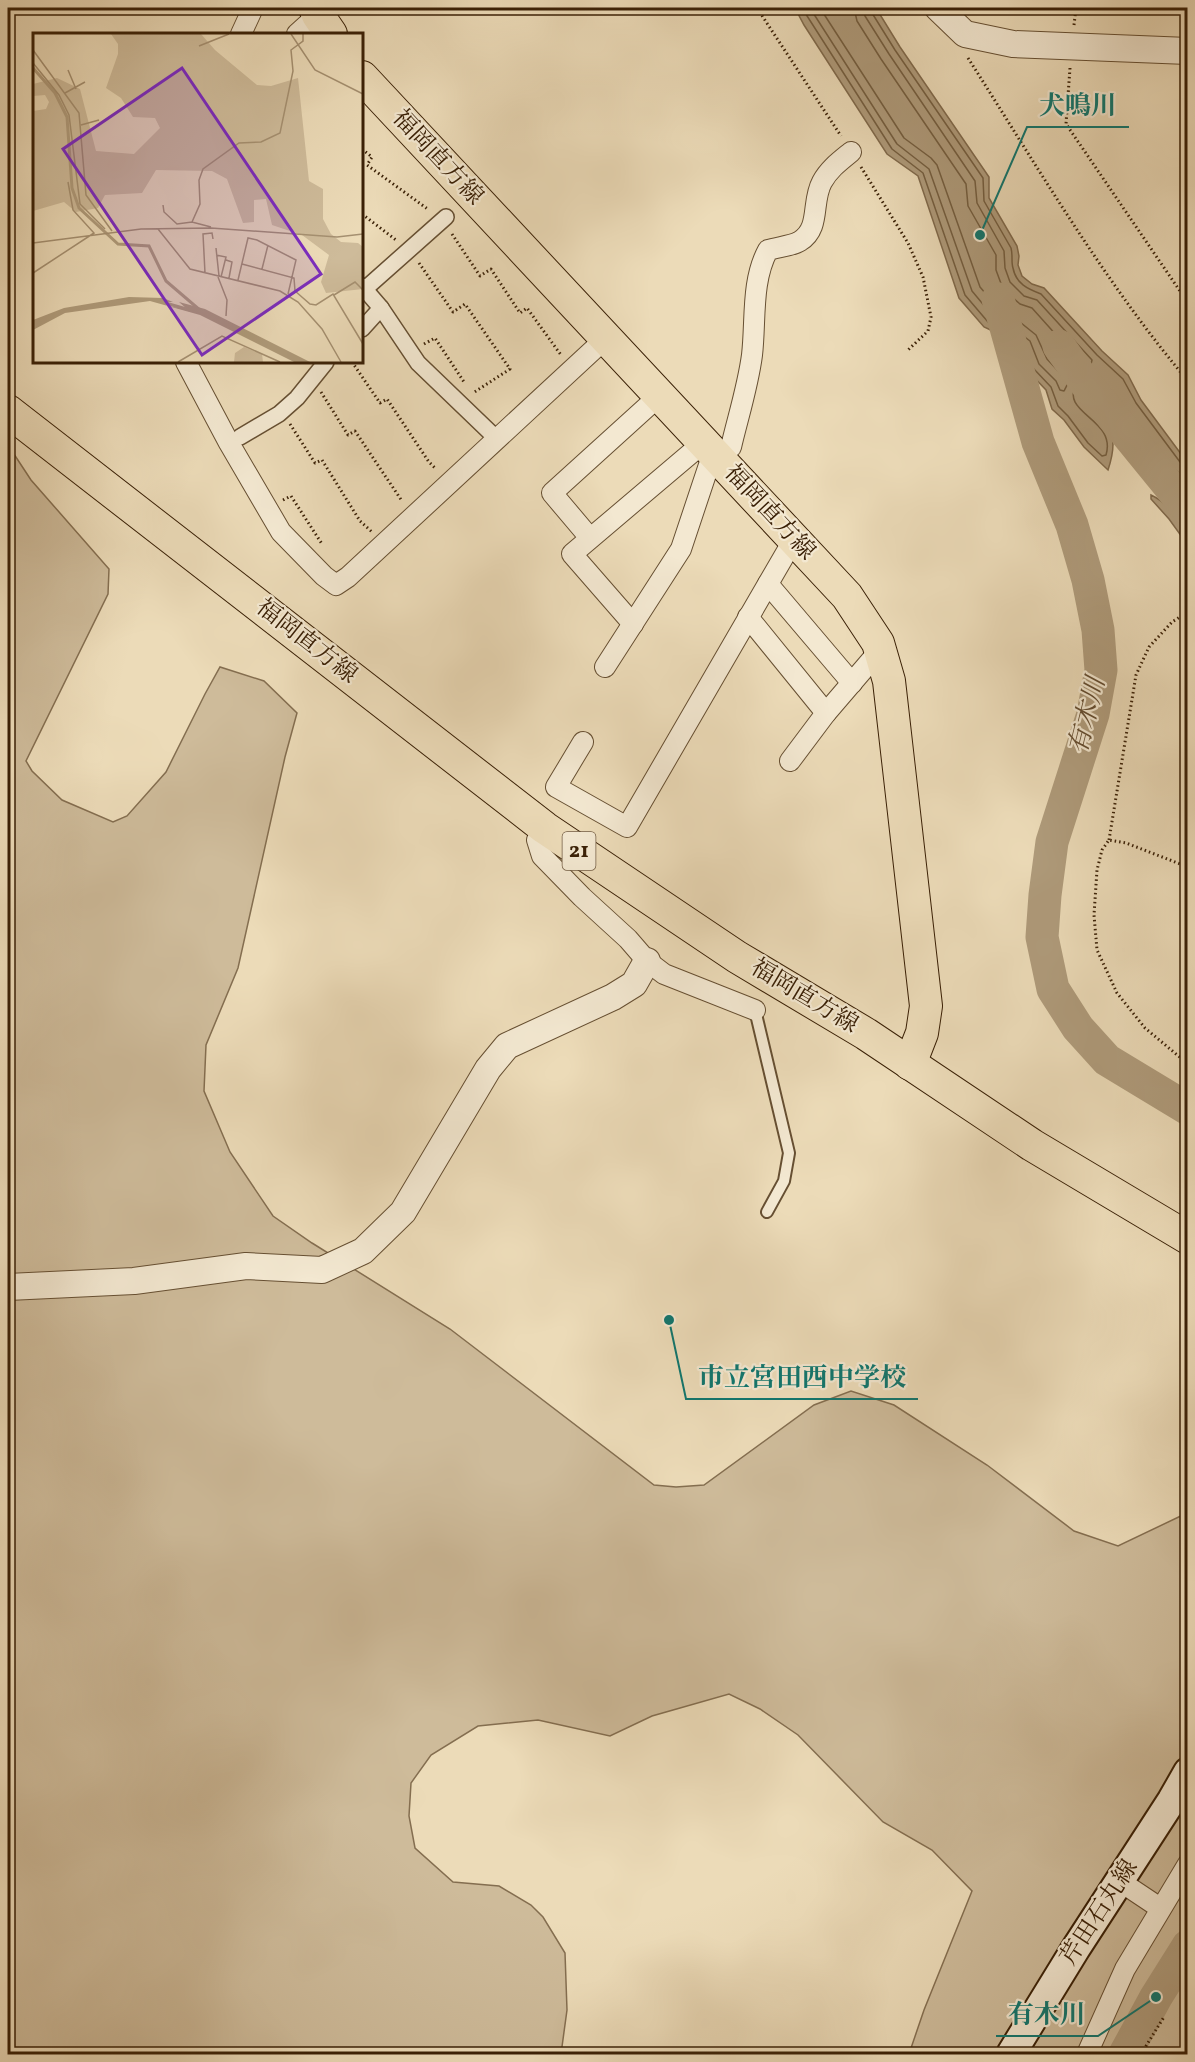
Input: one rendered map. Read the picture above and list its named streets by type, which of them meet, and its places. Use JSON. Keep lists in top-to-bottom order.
{
  "streets": {
    "main road": ["福岡直方線", "21", "芹田石丸線"]
  },
  "water": ["有木川"],
  "places": ["犬鳴川", "市立宮田西中学校", "有木川"]
}
